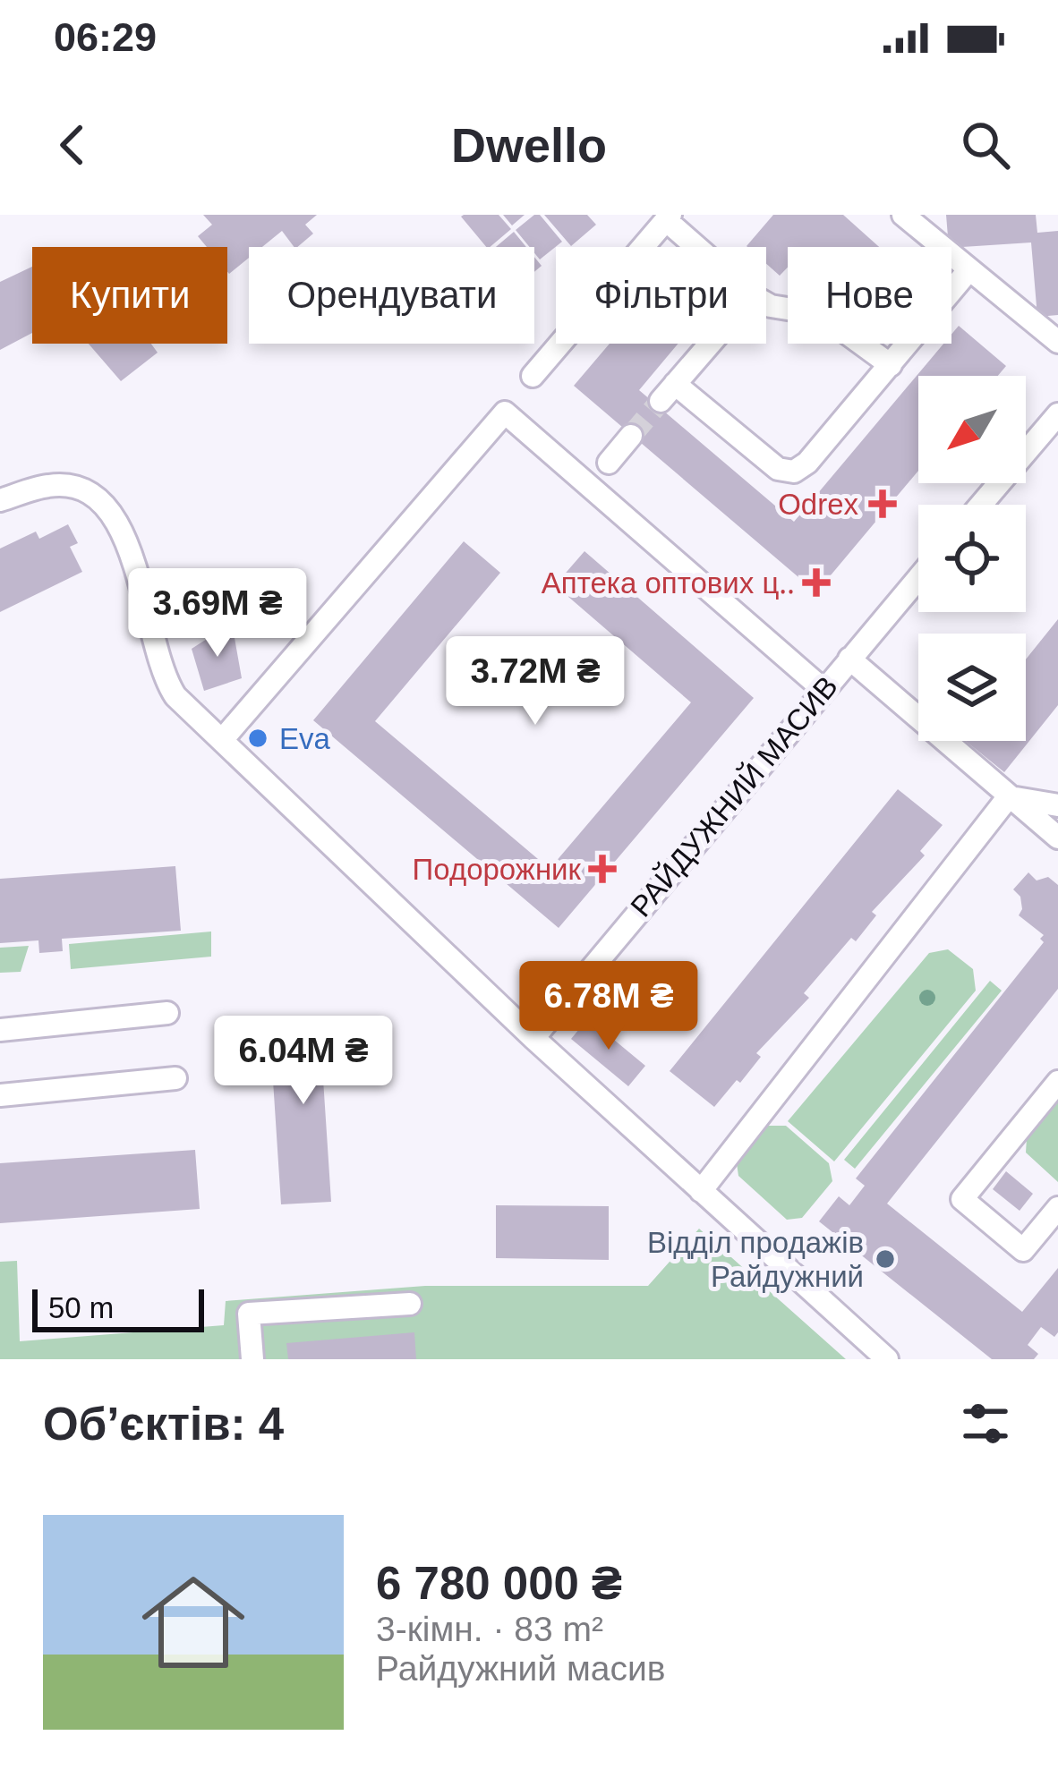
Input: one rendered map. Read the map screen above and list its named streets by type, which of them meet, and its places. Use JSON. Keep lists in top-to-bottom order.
{
  "streets": {
    "street": ["РАЙДУЖНИЙ МАСИВ"]
  },
  "places": {
    "health": ["Odrex", "Аптека оптових ц‥", "Подорожник"],
    "other": ["Eva", "Відділ продажів Райдужний"]
  },
  "scale_bar": "50 m",
  "north": "bottom left",
  "page": {
    "status": "06:29",
    "header": "Dwello",
    "chip": [
      "Купити",
      "Орендувати",
      "Фільтри",
      "Нове"
    ],
    "price": [
      "3.69M ₴",
      "3.72M ₴",
      "6.78M ₴",
      "6.04M ₴"
    ],
    "scale": "50 m",
    "heading": "Об’єктів: 4",
    "list": [
      {
        "name": "6 780 000 ₴",
        "note": "3-кімн. · 83 m² · Райдужний масив"
      }
    ]
  }
}
